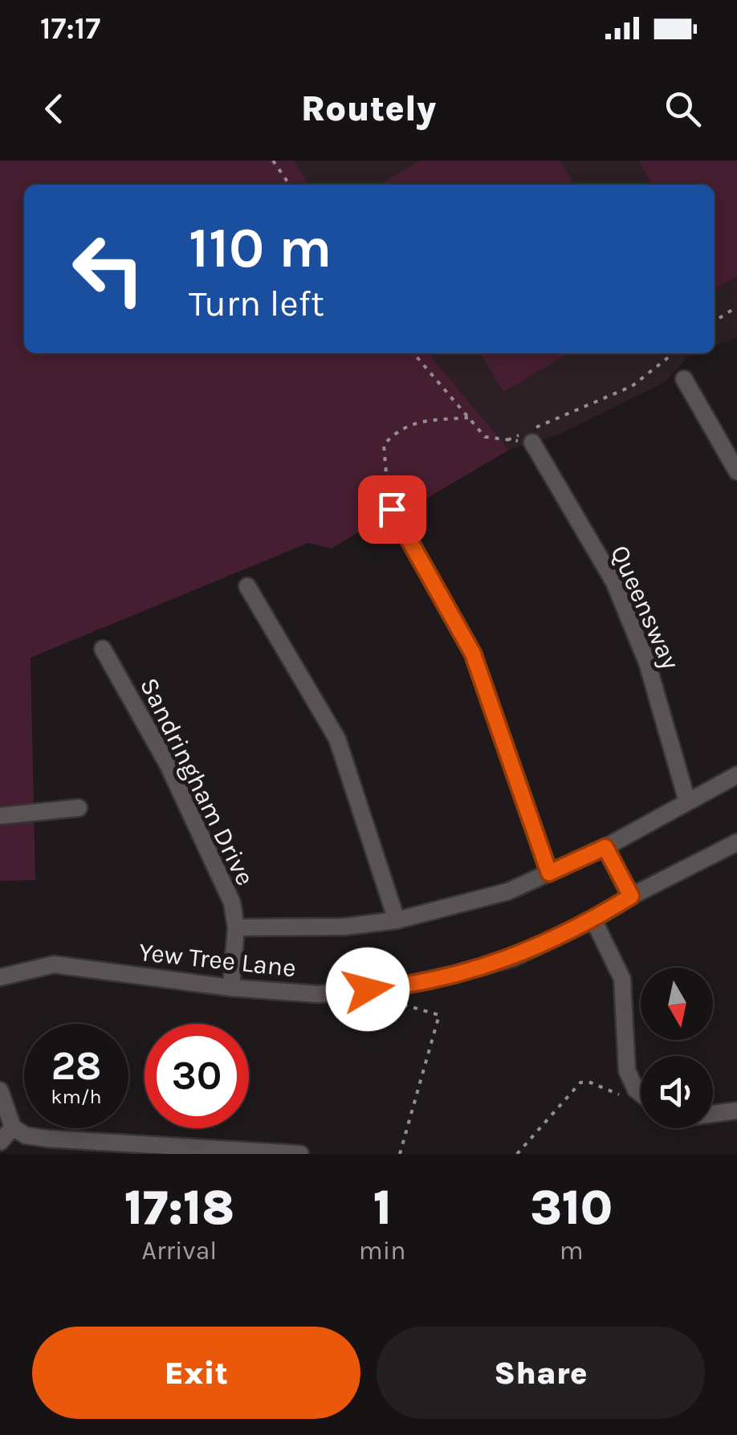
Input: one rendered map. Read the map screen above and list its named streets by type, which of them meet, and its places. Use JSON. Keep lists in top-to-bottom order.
{
  "streets": {
    "street": ["Queensway", "Sandringham Drive", "Yew Tree Lane"]
  },
  "crossings": [
    ["Sandringham Drive", "Yew Tree Lane"]
  ],
  "north": "bottom",
  "page": {
    "status": "17:17",
    "header": "Routely",
    "turn": ["110 m", "Turn left"],
    "speed": "28 km/h",
    "limit": "30",
    "eta": [
      "17:18",
      "Arrival",
      "1",
      "min",
      "310",
      "m"
    ],
    "buttons": ["Exit", "Share"]
  }
}
